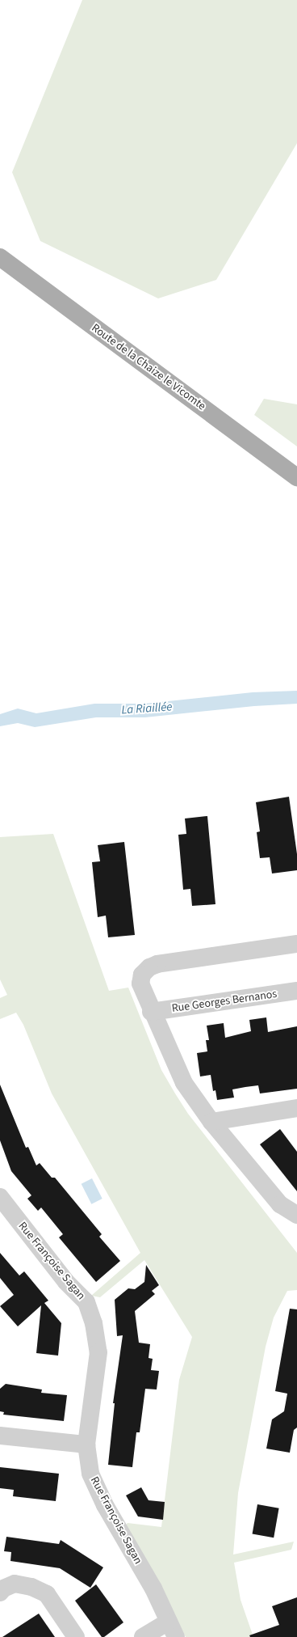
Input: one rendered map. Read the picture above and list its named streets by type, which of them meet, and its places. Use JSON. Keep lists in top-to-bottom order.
{
  "streets": {
    "main road": ["Route de la Chaize le Vicomte"],
    "street": ["Rue Georges Bernanos", "Rue Françoise Sagan"]
  },
  "water": ["La Riaillée"]
}
